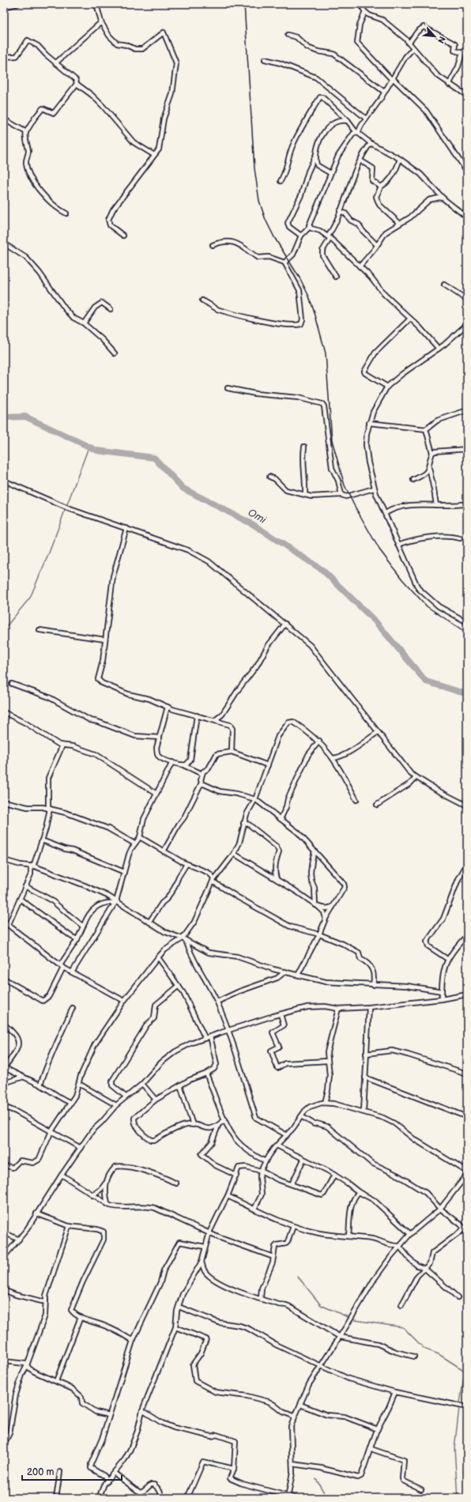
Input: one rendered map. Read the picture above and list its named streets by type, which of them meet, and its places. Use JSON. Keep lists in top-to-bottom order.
{
  "water": ["Omi"],
  "scale_bar": "200 m",
  "north": "bottom right"
}
